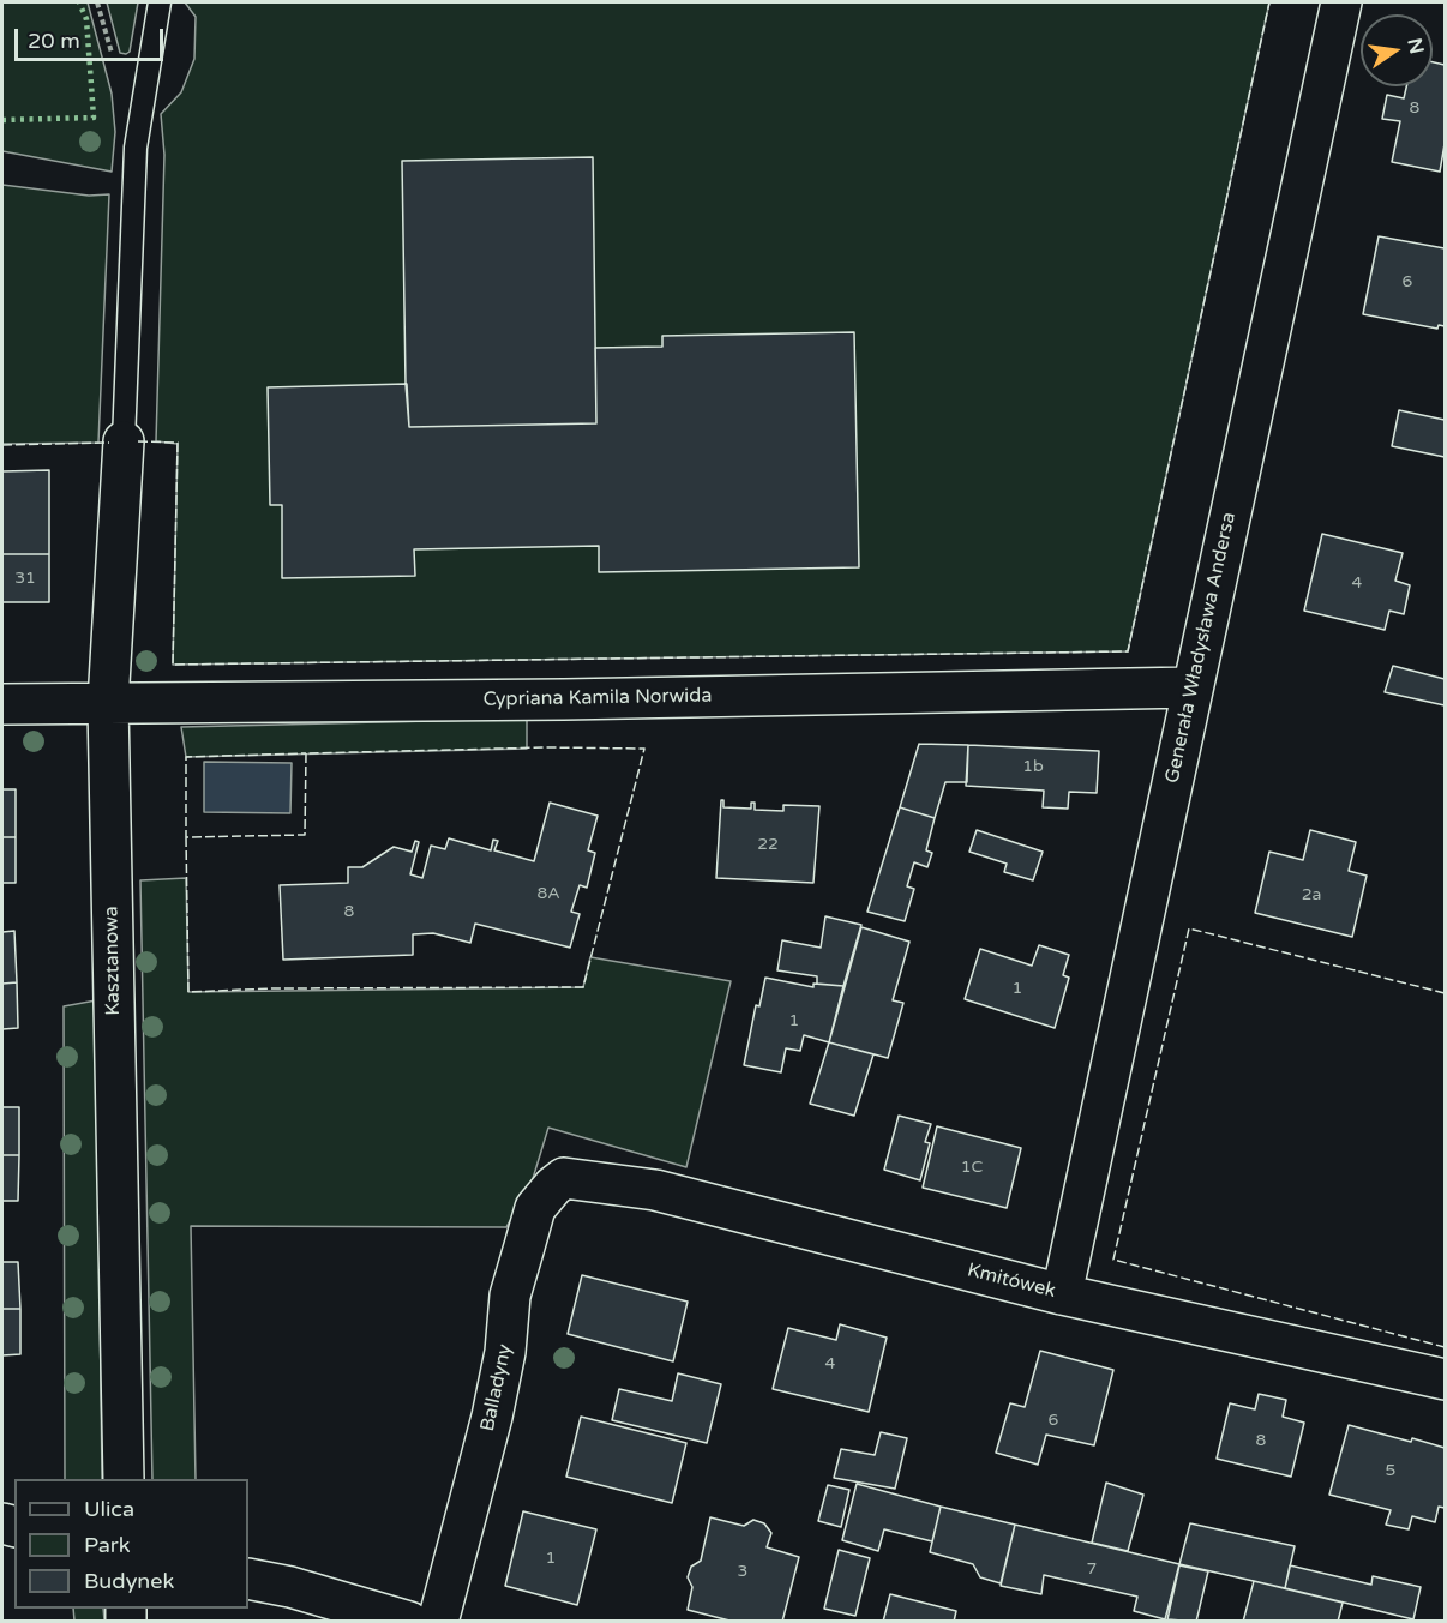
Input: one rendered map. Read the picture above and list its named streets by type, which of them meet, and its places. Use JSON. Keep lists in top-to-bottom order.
{
  "streets": {
    "street": [
      "Generała Władysława Andersa",
      "Cypriana Kamila Norwida",
      "Kasztanowa",
      "Kmitówek",
      "Balladyny"
    ]
  },
  "crossings": [
    ["Generała Władysława Andersa", "Cypriana Kamila Norwida"],
    ["Generała Władysława Andersa", "Kmitówek"],
    ["Cypriana Kamila Norwida", "Kasztanowa"],
    ["Kmitówek", "Balladyny"]
  ],
  "house_numbers": [
    "8",
    "6",
    "31",
    "4",
    "1b",
    "22",
    "8A",
    "2a",
    "8",
    "1",
    "1",
    "1C",
    "4",
    "6",
    "8",
    "5",
    "1",
    "7",
    "3"
  ],
  "legend": ["Ulica", "Park", "Budynek"],
  "scale_bar": "20 m",
  "north": "right"
}
